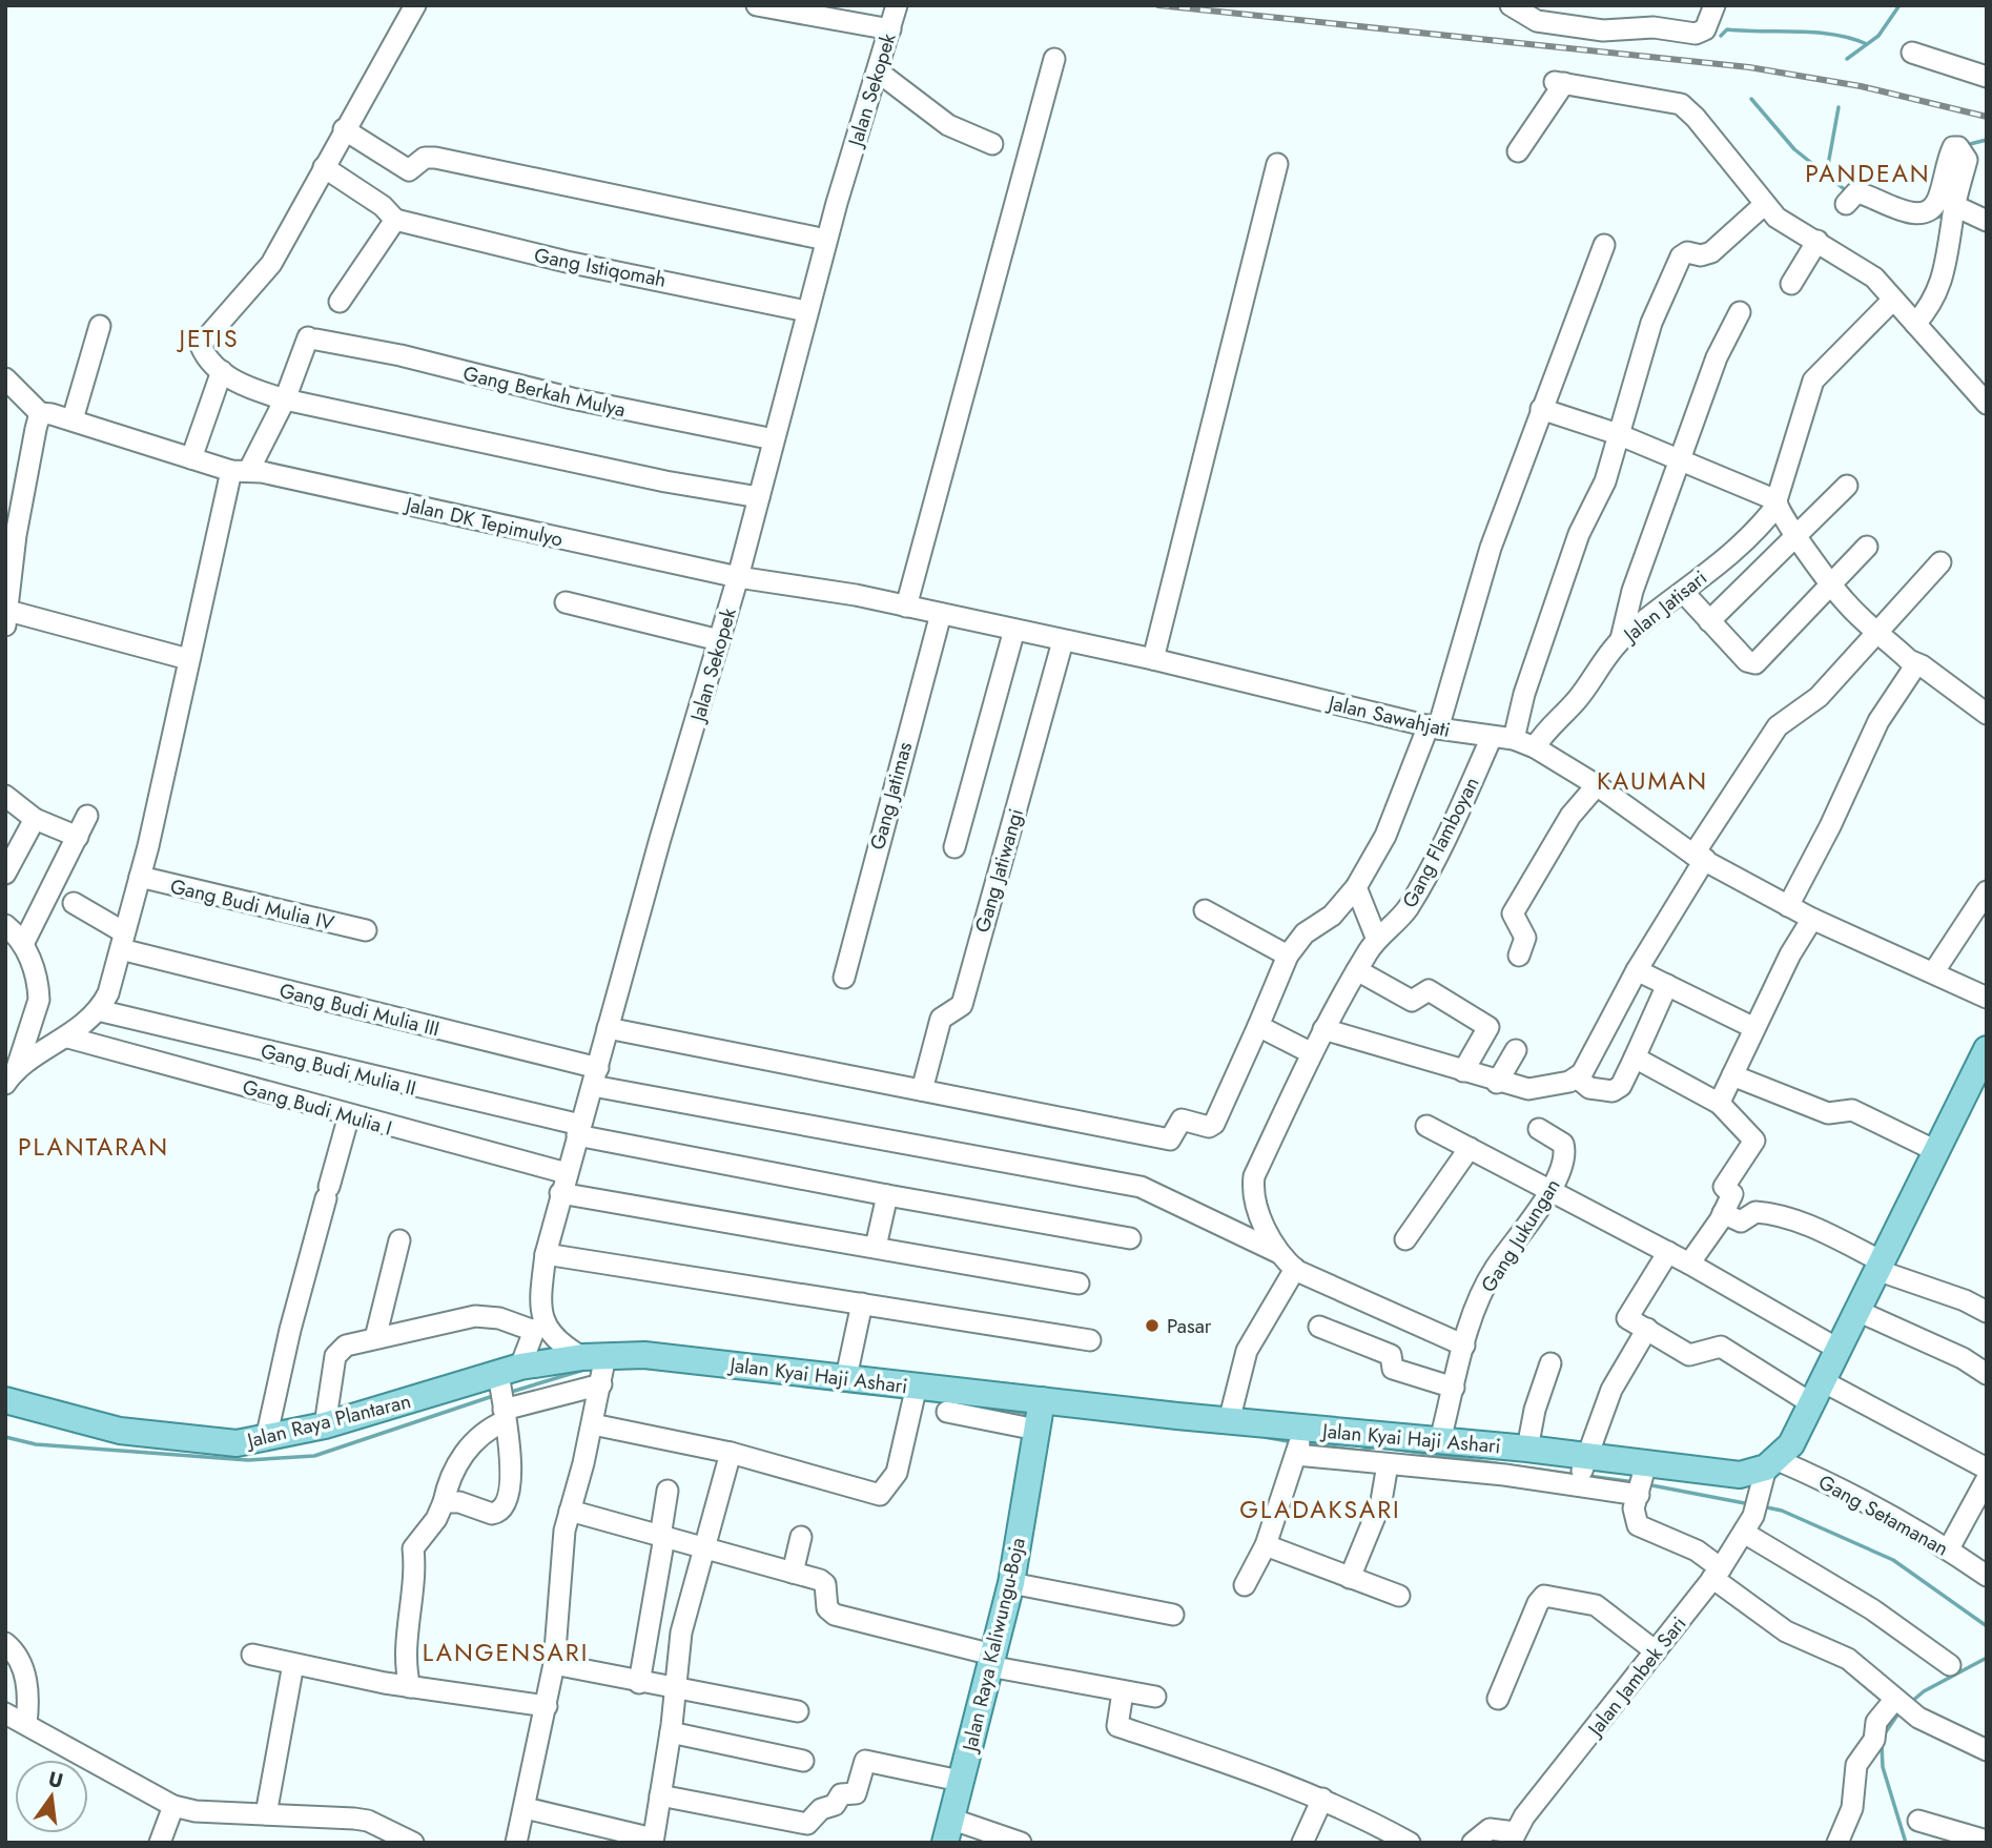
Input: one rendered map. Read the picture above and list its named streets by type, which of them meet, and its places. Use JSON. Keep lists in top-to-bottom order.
{
  "streets": {
    "main road": ["Jalan Kyai Haji Ashari", "Jalan Raya Plantaran", "Jalan Raya Kaliwungu-Boja"],
    "street": [
      "Jalan Sekopek",
      "Gang Istiqomah",
      "Gang Berkah Mulya",
      "Jalan DK Tepimulyo",
      "Jalan Jatisari",
      "Jalan Sawahjati",
      "Gang Jatimas",
      "Gang Flamboyan",
      "Gang Jatiwangi",
      "Gang Budi Mulia IV",
      "Gang Budi Mulia III",
      "Gang Budi Mulia II",
      "Gang Budi Mulia I",
      "Gang Jukungan",
      "Gang Setamanan",
      "Jalan Jambek Sari"
    ]
  },
  "crossings": [
    ["Jalan Sekopek", "Gang Istiqomah"],
    ["Jalan Sekopek", "Gang Berkah Mulya"],
    ["Jalan Sekopek", "Jalan DK Tepimulyo"],
    ["Jalan Sekopek", "Jalan Sawahjati"],
    ["Jalan Sekopek", "Gang Budi Mulia III"],
    ["Jalan Sekopek", "Gang Budi Mulia II"],
    ["Jalan Sekopek", "Gang Budi Mulia I"],
    ["Jalan DK Tepimulyo", "Jalan Sawahjati"],
    ["Jalan Jatisari", "Jalan Sawahjati"],
    ["Jalan Sawahjati", "Gang Jatimas"],
    ["Jalan Sawahjati", "Gang Flamboyan"],
    ["Jalan Sawahjati", "Gang Jatiwangi"],
    ["Gang Flamboyan", "Gang Budi Mulia III"],
    ["Gang Jukungan", "Jalan Kyai Haji Ashari"],
    ["Jalan Kyai Haji Ashari", "Jalan Raya Plantaran"],
    ["Jalan Kyai Haji Ashari", "Gang Setamanan"],
    ["Jalan Kyai Haji Ashari", "Jalan Raya Kaliwungu-Boja"]
  ],
  "districts": [
    "PANDEAN",
    "JETIS",
    "KAUMAN",
    "PLANTARAN",
    "GLADAKSARI",
    "LANGENSARI"
  ],
  "places": ["Pasar"],
  "north": "top"
}
